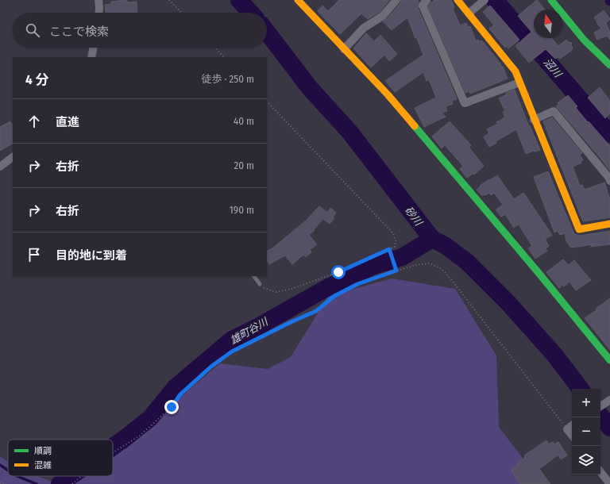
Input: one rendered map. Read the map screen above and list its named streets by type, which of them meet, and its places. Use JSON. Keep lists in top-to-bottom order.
{
  "water": ["沼川", "砂川", "雄町谷川"],
  "legend": ["順調", "混雑"],
  "north": "top",
  "page": {
    "search": "ここで検索",
    "heading": ["4 分", "徒歩 · 250 m"],
    "list": [
      ["直進", "40 m"],
      ["右折", "20 m"],
      ["右折", "190 m"],
      "目的地に到着"
    ],
    "map_buttons": ["+", "−"]
  }
}
